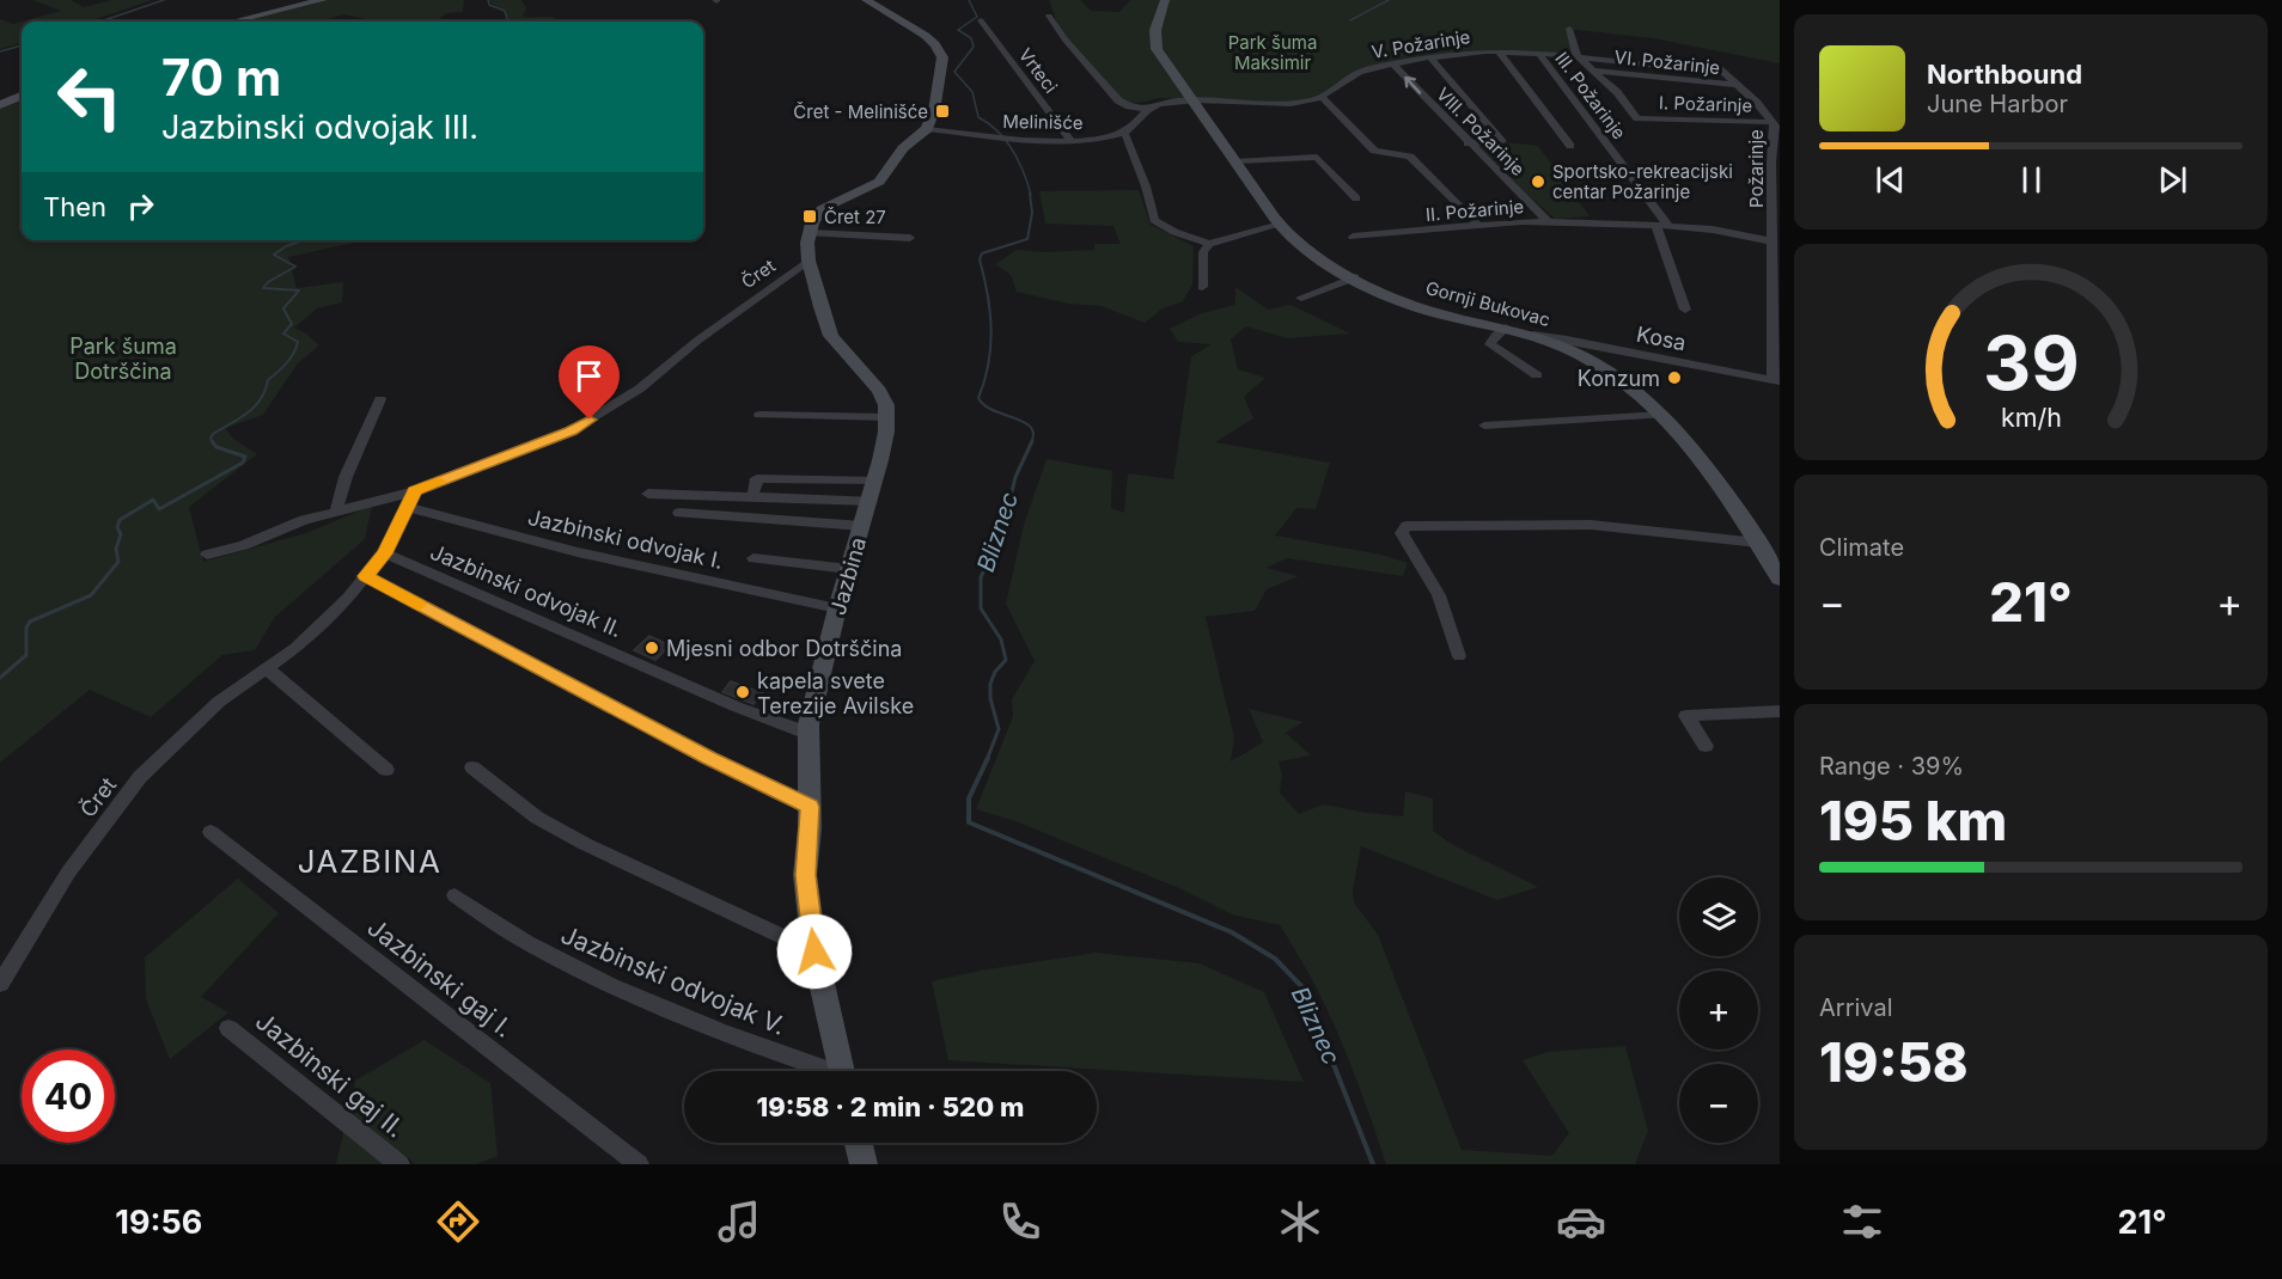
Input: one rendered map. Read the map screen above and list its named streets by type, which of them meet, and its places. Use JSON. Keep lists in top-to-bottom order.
{
  "streets": {
    "street": [
      "V. Požarinje",
      "VI. Požarinje",
      "Vrteci",
      "III. Požarinje",
      "I. Požarinje",
      "Melinišće",
      "VIII. Požarinje",
      "Požarinje",
      "II. Požarinje",
      "Čret",
      "Gornji Bukovac",
      "Kosa",
      "Jazbinski odvojak I.",
      "Jazbina",
      "Jazbinski odvojak II.",
      "Jazbinski gaj I.",
      "Jazbinski odvojak V.",
      "Jazbinski gaj II."
    ]
  },
  "crossings": [
    ["V. Požarinje", "III. Požarinje"],
    ["V. Požarinje", "VIII. Požarinje"],
    ["V. Požarinje", "Gornji Bukovac"],
    ["VI. Požarinje", "I. Požarinje"],
    ["VI. Požarinje", "Požarinje"],
    ["Vrteci", "Melinišće"],
    ["III. Požarinje", "II. Požarinje"],
    ["I. Požarinje", "Požarinje"],
    ["VIII. Požarinje", "II. Požarinje"],
    ["Požarinje", "II. Požarinje"],
    ["Požarinje", "Kosa"],
    ["Čret", "Jazbinski odvojak I."],
    ["Čret", "Jazbina"],
    ["Čret", "Jazbinski odvojak II."],
    ["Gornji Bukovac", "Kosa"],
    ["Jazbinski odvojak I.", "Jazbina"],
    ["Jazbina", "Jazbinski odvojak II."]
  ],
  "districts": ["JAZBINA"],
  "water": ["Bliznec"],
  "parks": ["Park šuma Maksimir", "Park šuma Dotrščina"],
  "places": {
    "transit": ["Čret - Melinišće", "Čret 27"],
    "other": [
      "Sportsko-rekreacijski centar Požarinje",
      "Konzum",
      "Mjesni odbor Dotrščina",
      "kapela svete Terezije Avilske"
    ]
  },
  "page": {
    "turn": ["70 m", "Jazbinski odvojak III."],
    "song": ["Northbound", "June Harbor"],
    "then": "Then",
    "tile": [
      "Climate",
      ["Range · 39%", "195 km"],
      ["Arrival", "19:58"]
    ],
    "heat": ["−", "21°", "+"],
    "map_buttons": ["+", "−"],
    "limit": "40",
    "trip": "19:58 · 2 min · 520 m",
    "tabs": ["19:56", "21°"],
    "gauge": ["39", "km/h"]
  }
}
